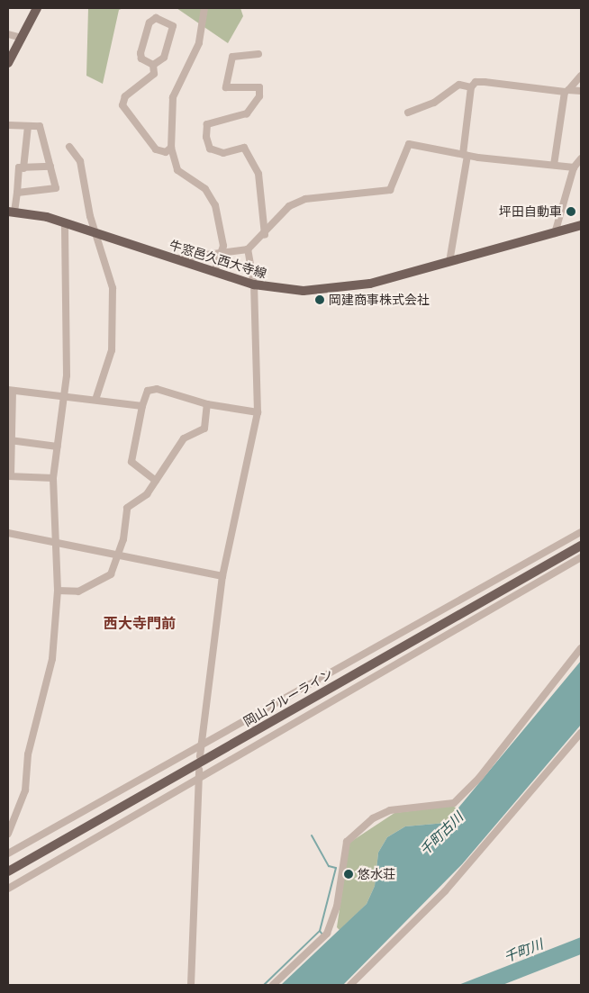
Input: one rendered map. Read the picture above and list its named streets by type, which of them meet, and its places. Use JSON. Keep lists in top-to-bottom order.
{
  "streets": {
    "main road": ["牛窓邑久西大寺線", "岡山ブルーライン"]
  },
  "districts": ["西大寺門前"],
  "water": ["千町古川", "千町川"],
  "places": ["坪田自動車", "岡建商事株式会社", "悠水荘"]
}
